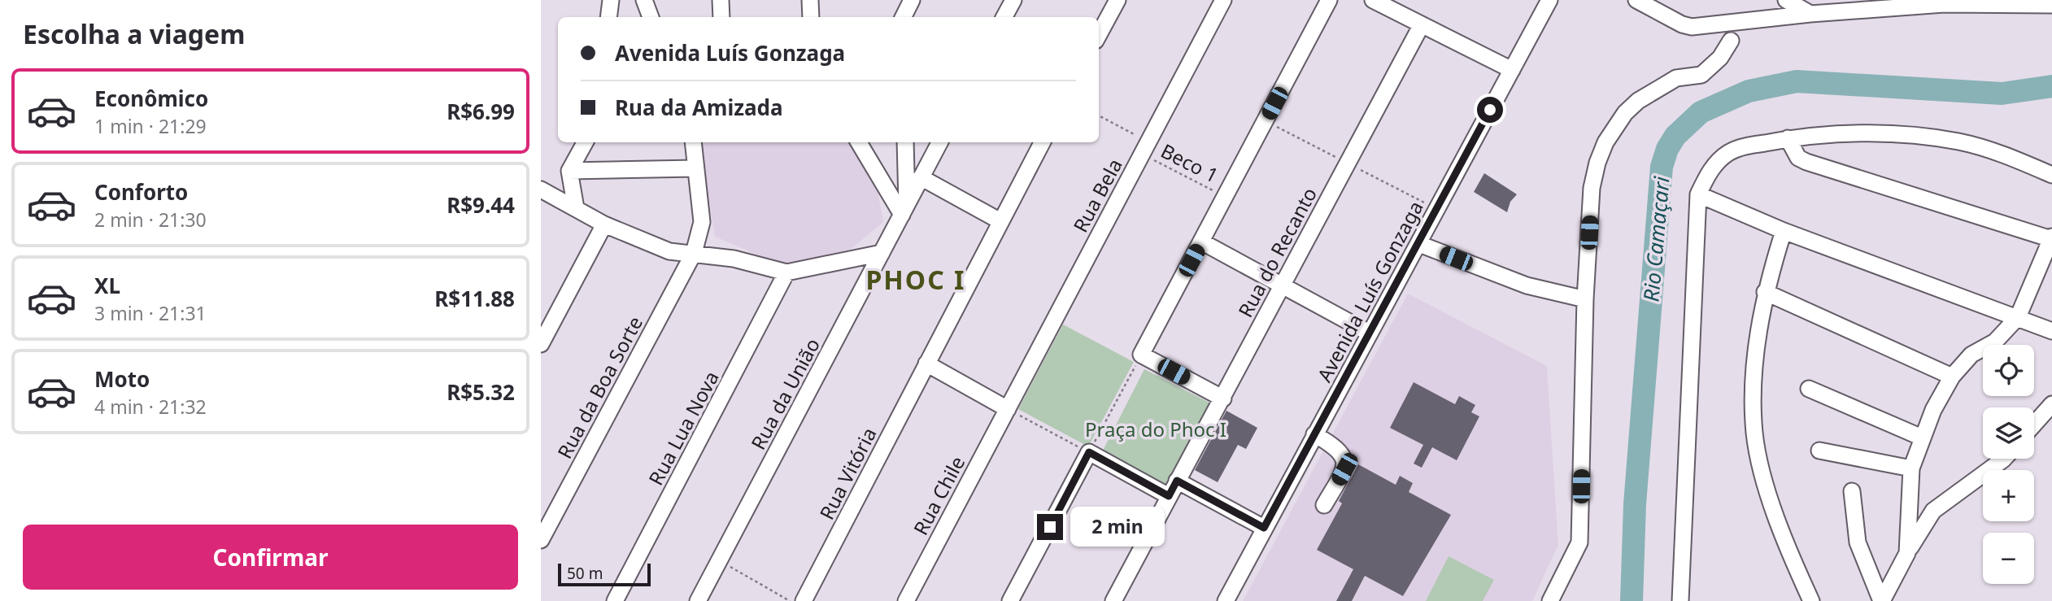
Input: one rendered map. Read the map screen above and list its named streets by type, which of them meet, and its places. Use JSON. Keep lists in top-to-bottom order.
{
  "streets": {
    "street": [
      "Rua Bela",
      "Rua do Recanto",
      "Avenida Luís Gonzaga",
      "Rua da Boa Sorte",
      "Rua da União",
      "Rua Lua Nova",
      "Rua Vitória",
      "Rua Chile"
    ],
    "path": ["Beco 1"]
  },
  "crossings": [
    ["Beco 1", "Rua Bela"],
    ["Rua Bela", "Rua Chile"]
  ],
  "districts": ["PHOC I"],
  "water": ["Rio Camaçari"],
  "parks": ["Praça do Phoc I"],
  "scale_bar": "50 m",
  "page": {
    "heading": "Escolha a viagem",
    "banner": ["Avenida Luís Gonzaga", "Rua da Amizada"],
    "list": [
      {
        "name": "Econômico",
        "note": "1 min · 21:29",
        "value": "R$6.99"
      },
      {
        "name": "Conforto",
        "note": "2 min · 21:30",
        "value": "R$9.44"
      },
      {
        "name": "XL",
        "note": "3 min · 21:31",
        "value": "R$11.88"
      },
      {
        "name": "Moto",
        "note": "4 min · 21:32",
        "value": "R$5.32"
      }
    ],
    "map_buttons": ["+", "−"],
    "bubble": "2 min",
    "buttons": "Confirmar",
    "scale": "50 m"
  }
}
